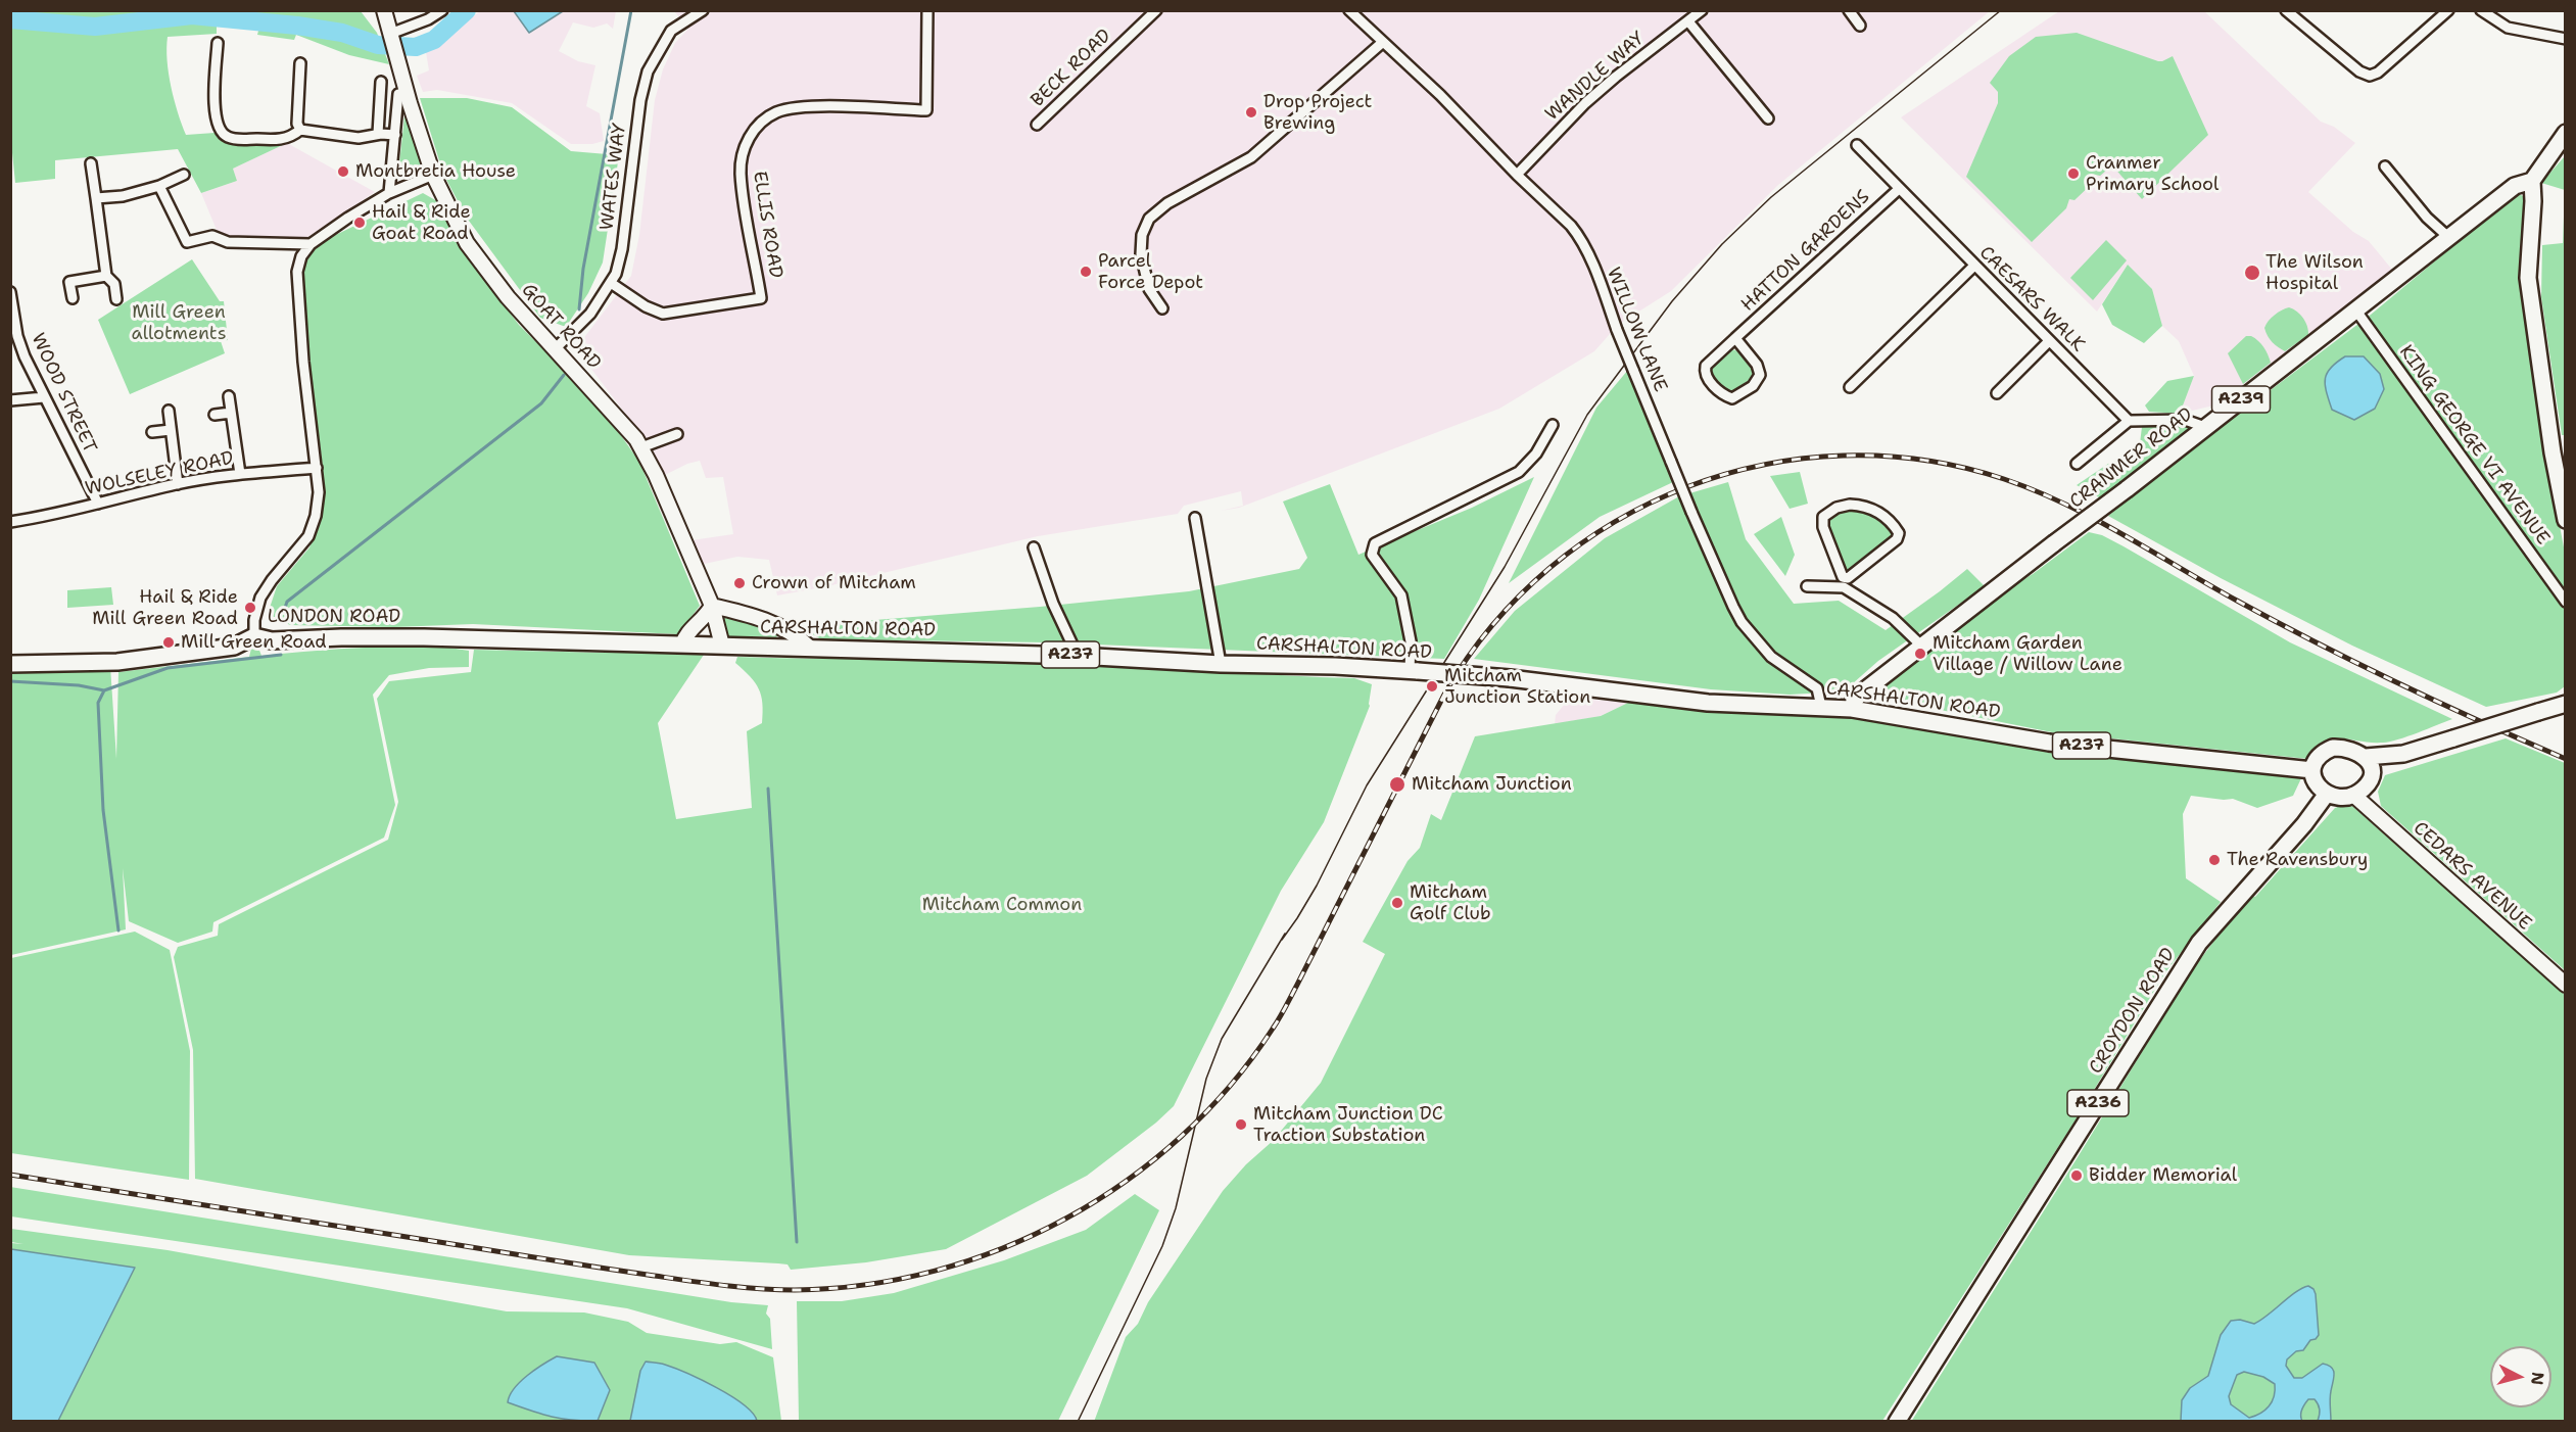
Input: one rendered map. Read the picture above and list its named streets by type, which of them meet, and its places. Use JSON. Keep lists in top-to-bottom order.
{
  "streets": {
    "main road": [
      "A239",
      "CRANMER ROAD",
      "LONDON ROAD",
      "CARSHALTON ROAD",
      "A237",
      "CROYDON ROAD",
      "A236"
    ],
    "street": [
      "BECK ROAD",
      "WANDLE WAY",
      "WATES WAY",
      "ELLIS ROAD",
      "HATTON GARDENS",
      "CAESARS WALK",
      "GOAT ROAD",
      "WILLOW LANE",
      "WOOD STREET",
      "KING GEORGE VI AVENUE",
      "WOLSELEY ROAD",
      "CEDARS AVENUE"
    ]
  },
  "crossings": [
    ["WANDLE WAY", "WILLOW LANE"],
    ["WATES WAY", "ELLIS ROAD"],
    ["WATES WAY", "GOAT ROAD"],
    ["HATTON GARDENS", "CAESARS WALK"],
    ["GOAT ROAD", "CARSHALTON ROAD"],
    ["WILLOW LANE", "CARSHALTON ROAD"],
    ["WOOD STREET", "WOLSELEY ROAD"],
    ["KING GEORGE VI AVENUE", "CRANMER ROAD"],
    ["CRANMER ROAD", "CARSHALTON ROAD"],
    ["LONDON ROAD", "CARSHALTON ROAD"],
    ["CARSHALTON ROAD", "CEDARS AVENUE"],
    ["CARSHALTON ROAD", "CROYDON ROAD"],
    ["CEDARS AVENUE", "CROYDON ROAD"]
  ],
  "parks": ["Mill Green allotments", "Mitcham Common"],
  "places": [
    "Drop Project Brewing",
    "Montbretia House",
    "Cranmer Primary School",
    "Hail & Ride Goat Road",
    "Parcel Force Depot",
    "The Wilson Hospital",
    "Crown of Mitcham",
    "Hail & Ride Mill Green Road",
    "Mill Green Road",
    "Mitcham Garden Village / Willow Lane",
    "Mitcham Junction Station",
    "Mitcham Junction",
    "The Ravensbury",
    "Mitcham Golf Club",
    "Mitcham Junction DC Traction Substation",
    "Bidder Memorial"
  ],
  "north": "right"
}
